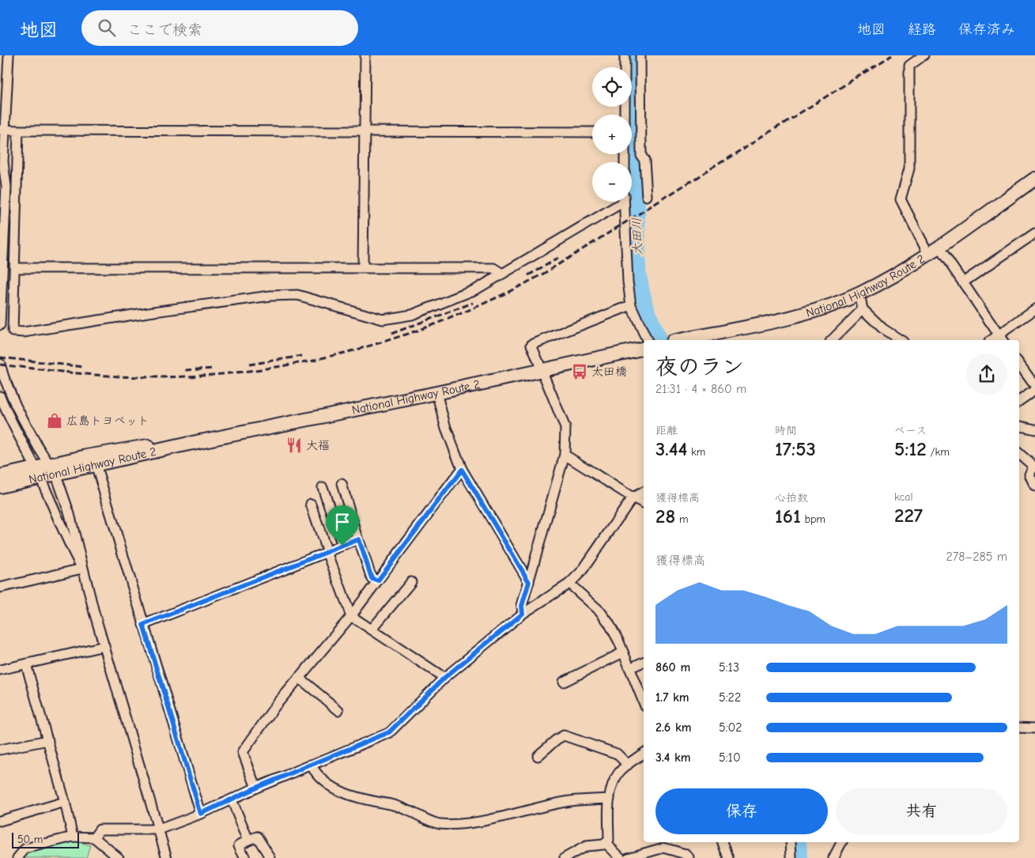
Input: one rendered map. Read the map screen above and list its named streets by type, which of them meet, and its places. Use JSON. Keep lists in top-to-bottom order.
{
  "streets": {
    "highway": ["National Highway Route 2"]
  },
  "water": ["大田川"],
  "places": {
    "bus stop": ["太田橋"],
    "shop": ["広島トヨペット"],
    "restaurant": ["大福"]
  },
  "scale_bar": "50 m",
  "page": {
    "header": "地図",
    "search": "ここで検索",
    "nav": ["地図", "経路", "保存済み"],
    "map_buttons": ["+", "−"],
    "heading": ["夜のラン", "21:31 · 4 × 860 m"],
    "stats": [
      ["距離", "3.44 km"],
      ["時間", "17:53"],
      ["ペース", "5:12 /km"],
      ["獲得標高", "28 m"],
      ["心拍数", "161 bpm"],
      ["kcal", "227"]
    ],
    "chart": ["獲得標高", "278–285 m"],
    "list": [
      {
        "name": "860 m",
        "note": "5:13"
      },
      {
        "name": "1.7 km",
        "note": "5:22"
      },
      {
        "name": "2.6 km",
        "note": "5:02"
      },
      {
        "name": "3.4 km",
        "note": "5:10"
      }
    ],
    "buttons": ["保存", "共有"],
    "scale": "50 m"
  }
}
